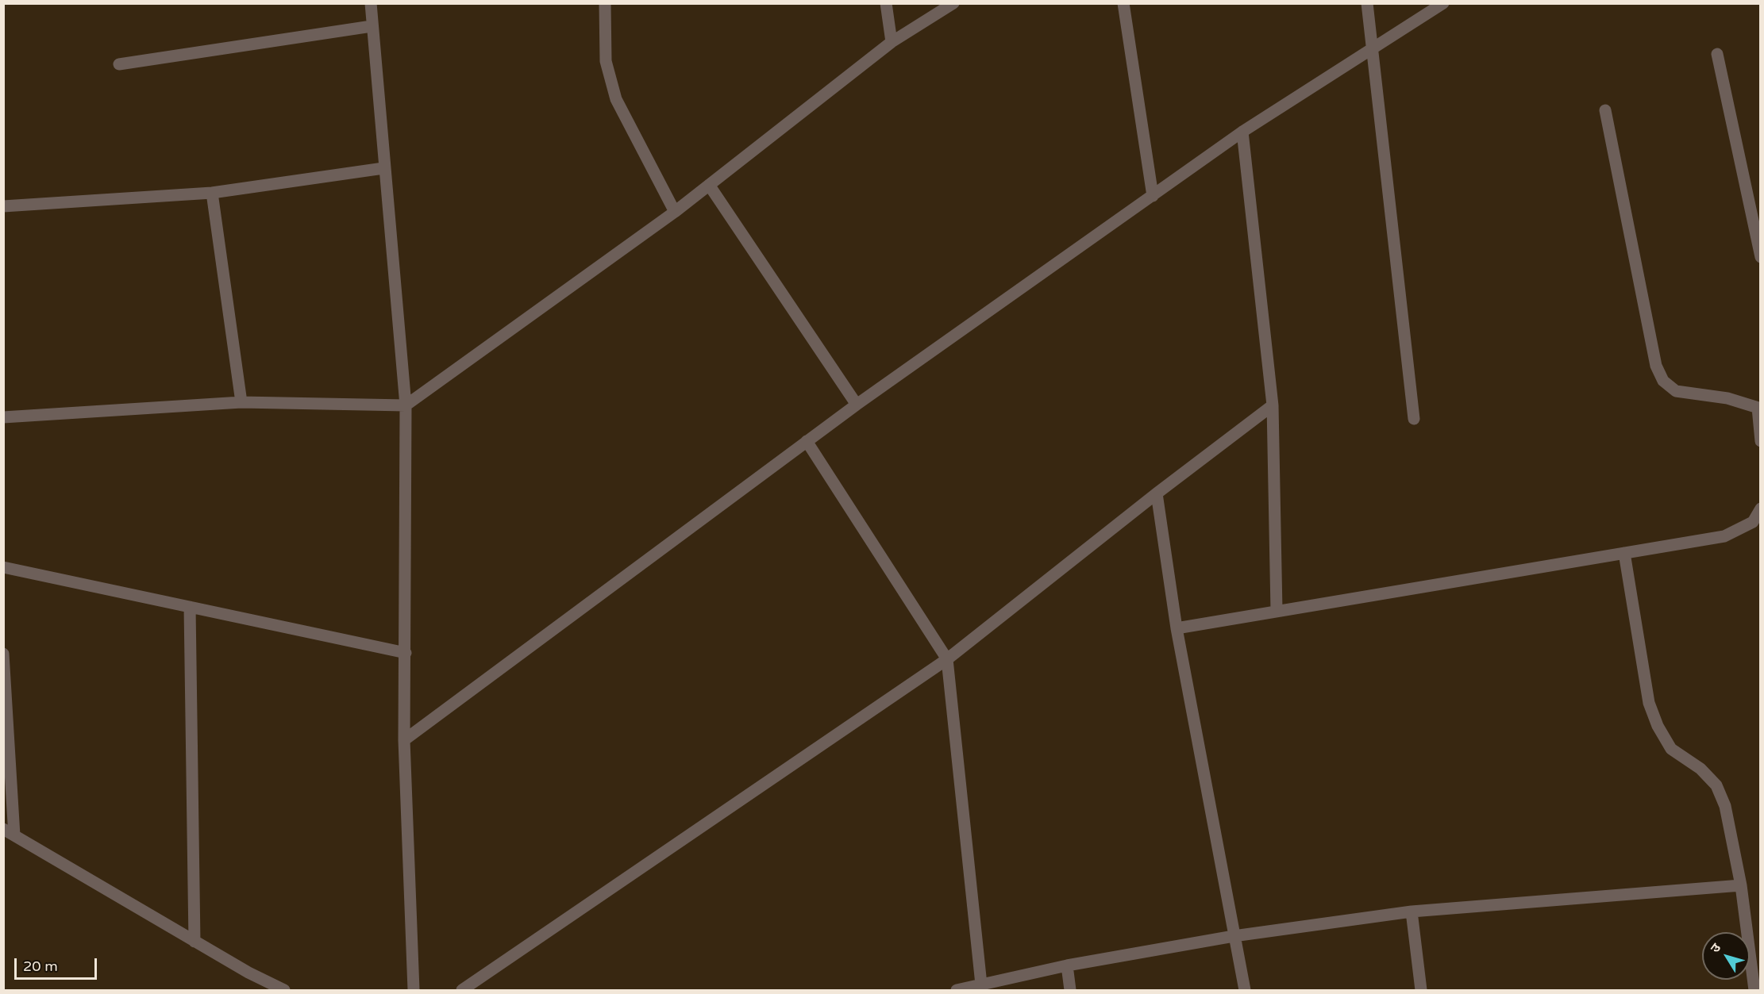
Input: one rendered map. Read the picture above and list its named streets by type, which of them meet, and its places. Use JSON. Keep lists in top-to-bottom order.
{
  "scale_bar": "20 m",
  "north": "top left"
}
